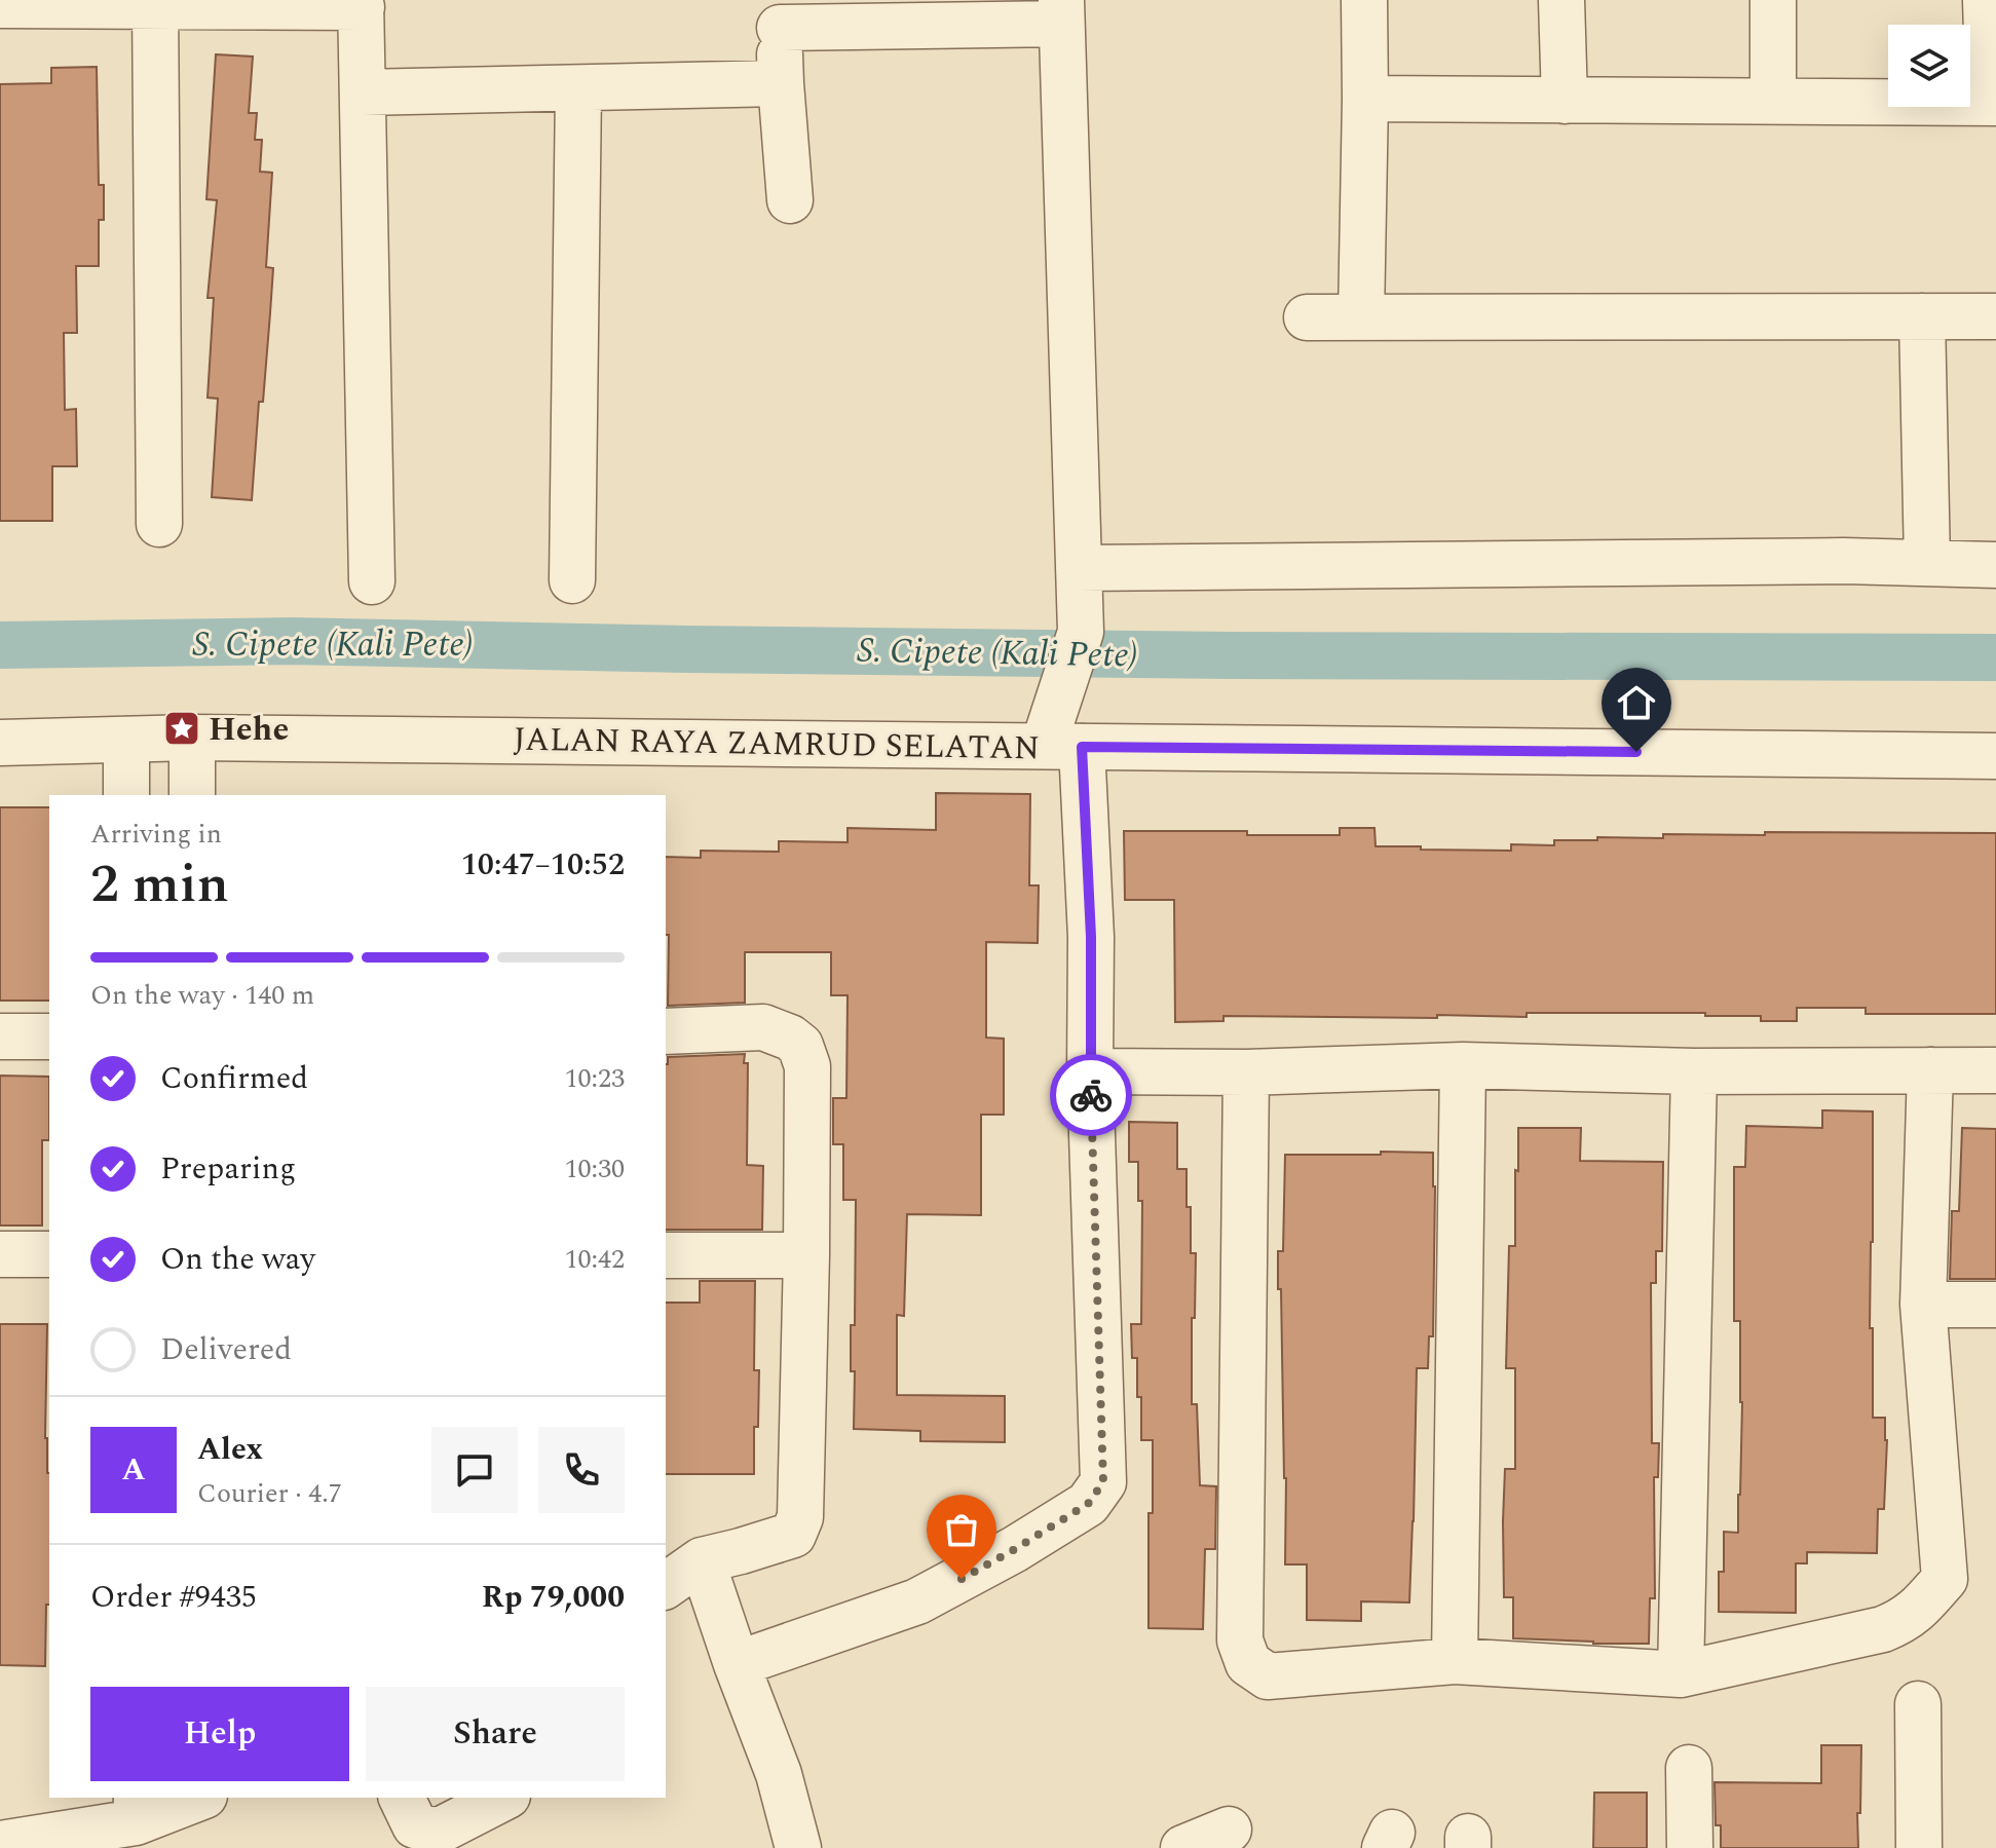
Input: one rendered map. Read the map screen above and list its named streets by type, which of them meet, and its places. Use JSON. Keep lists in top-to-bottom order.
{
  "streets": {
    "street": ["JALAN RAYA ZAMRUD SELATAN"]
  },
  "water": ["S. Cipete (Kali Pete)"],
  "places": {
    "place": ["Hehe"]
  },
  "page": {
    "heading": ["2 min", "Arriving in", "10:47–10:52"],
    "panel": [
      "Alex",
      "Courier · 4.7",
      "Order #9435",
      "Rp 79,000"
    ],
    "bar": "On the way · 140 m",
    "list": [
      ["Confirmed", "10:23"],
      ["Preparing", "10:30"],
      ["On the way", "10:42"],
      "Delivered"
    ],
    "round": "A",
    "buttons": ["Help", "Share"]
  }
}
